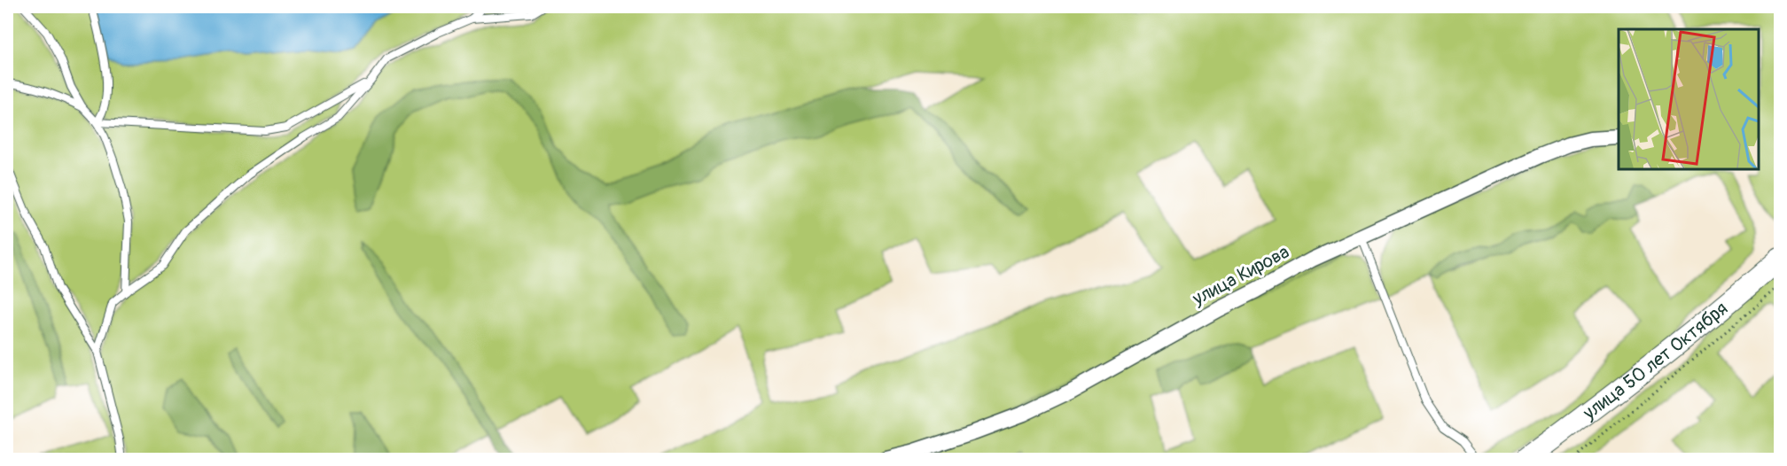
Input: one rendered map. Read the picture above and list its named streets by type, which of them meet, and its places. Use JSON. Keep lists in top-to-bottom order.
{
  "streets": {
    "main road": ["улица 50 лет Октября"],
    "street": ["улица Кирова"]
  }
}
